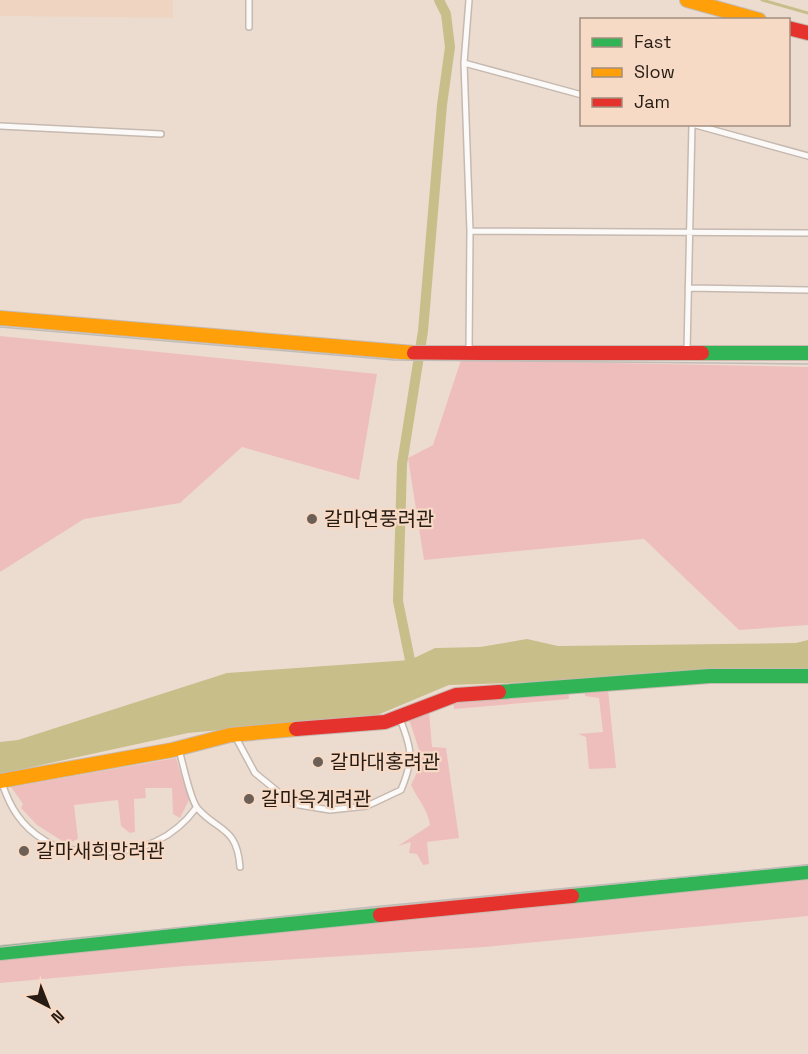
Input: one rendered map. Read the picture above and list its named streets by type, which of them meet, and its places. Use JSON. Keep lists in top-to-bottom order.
{
  "places": [
    "갈마연풍려관",
    "갈마대홍려관",
    "갈마옥계려관",
    "갈마새희망려관"
  ],
  "legend": ["Fast", "Slow", "Jam"],
  "north": "bottom right"
}
